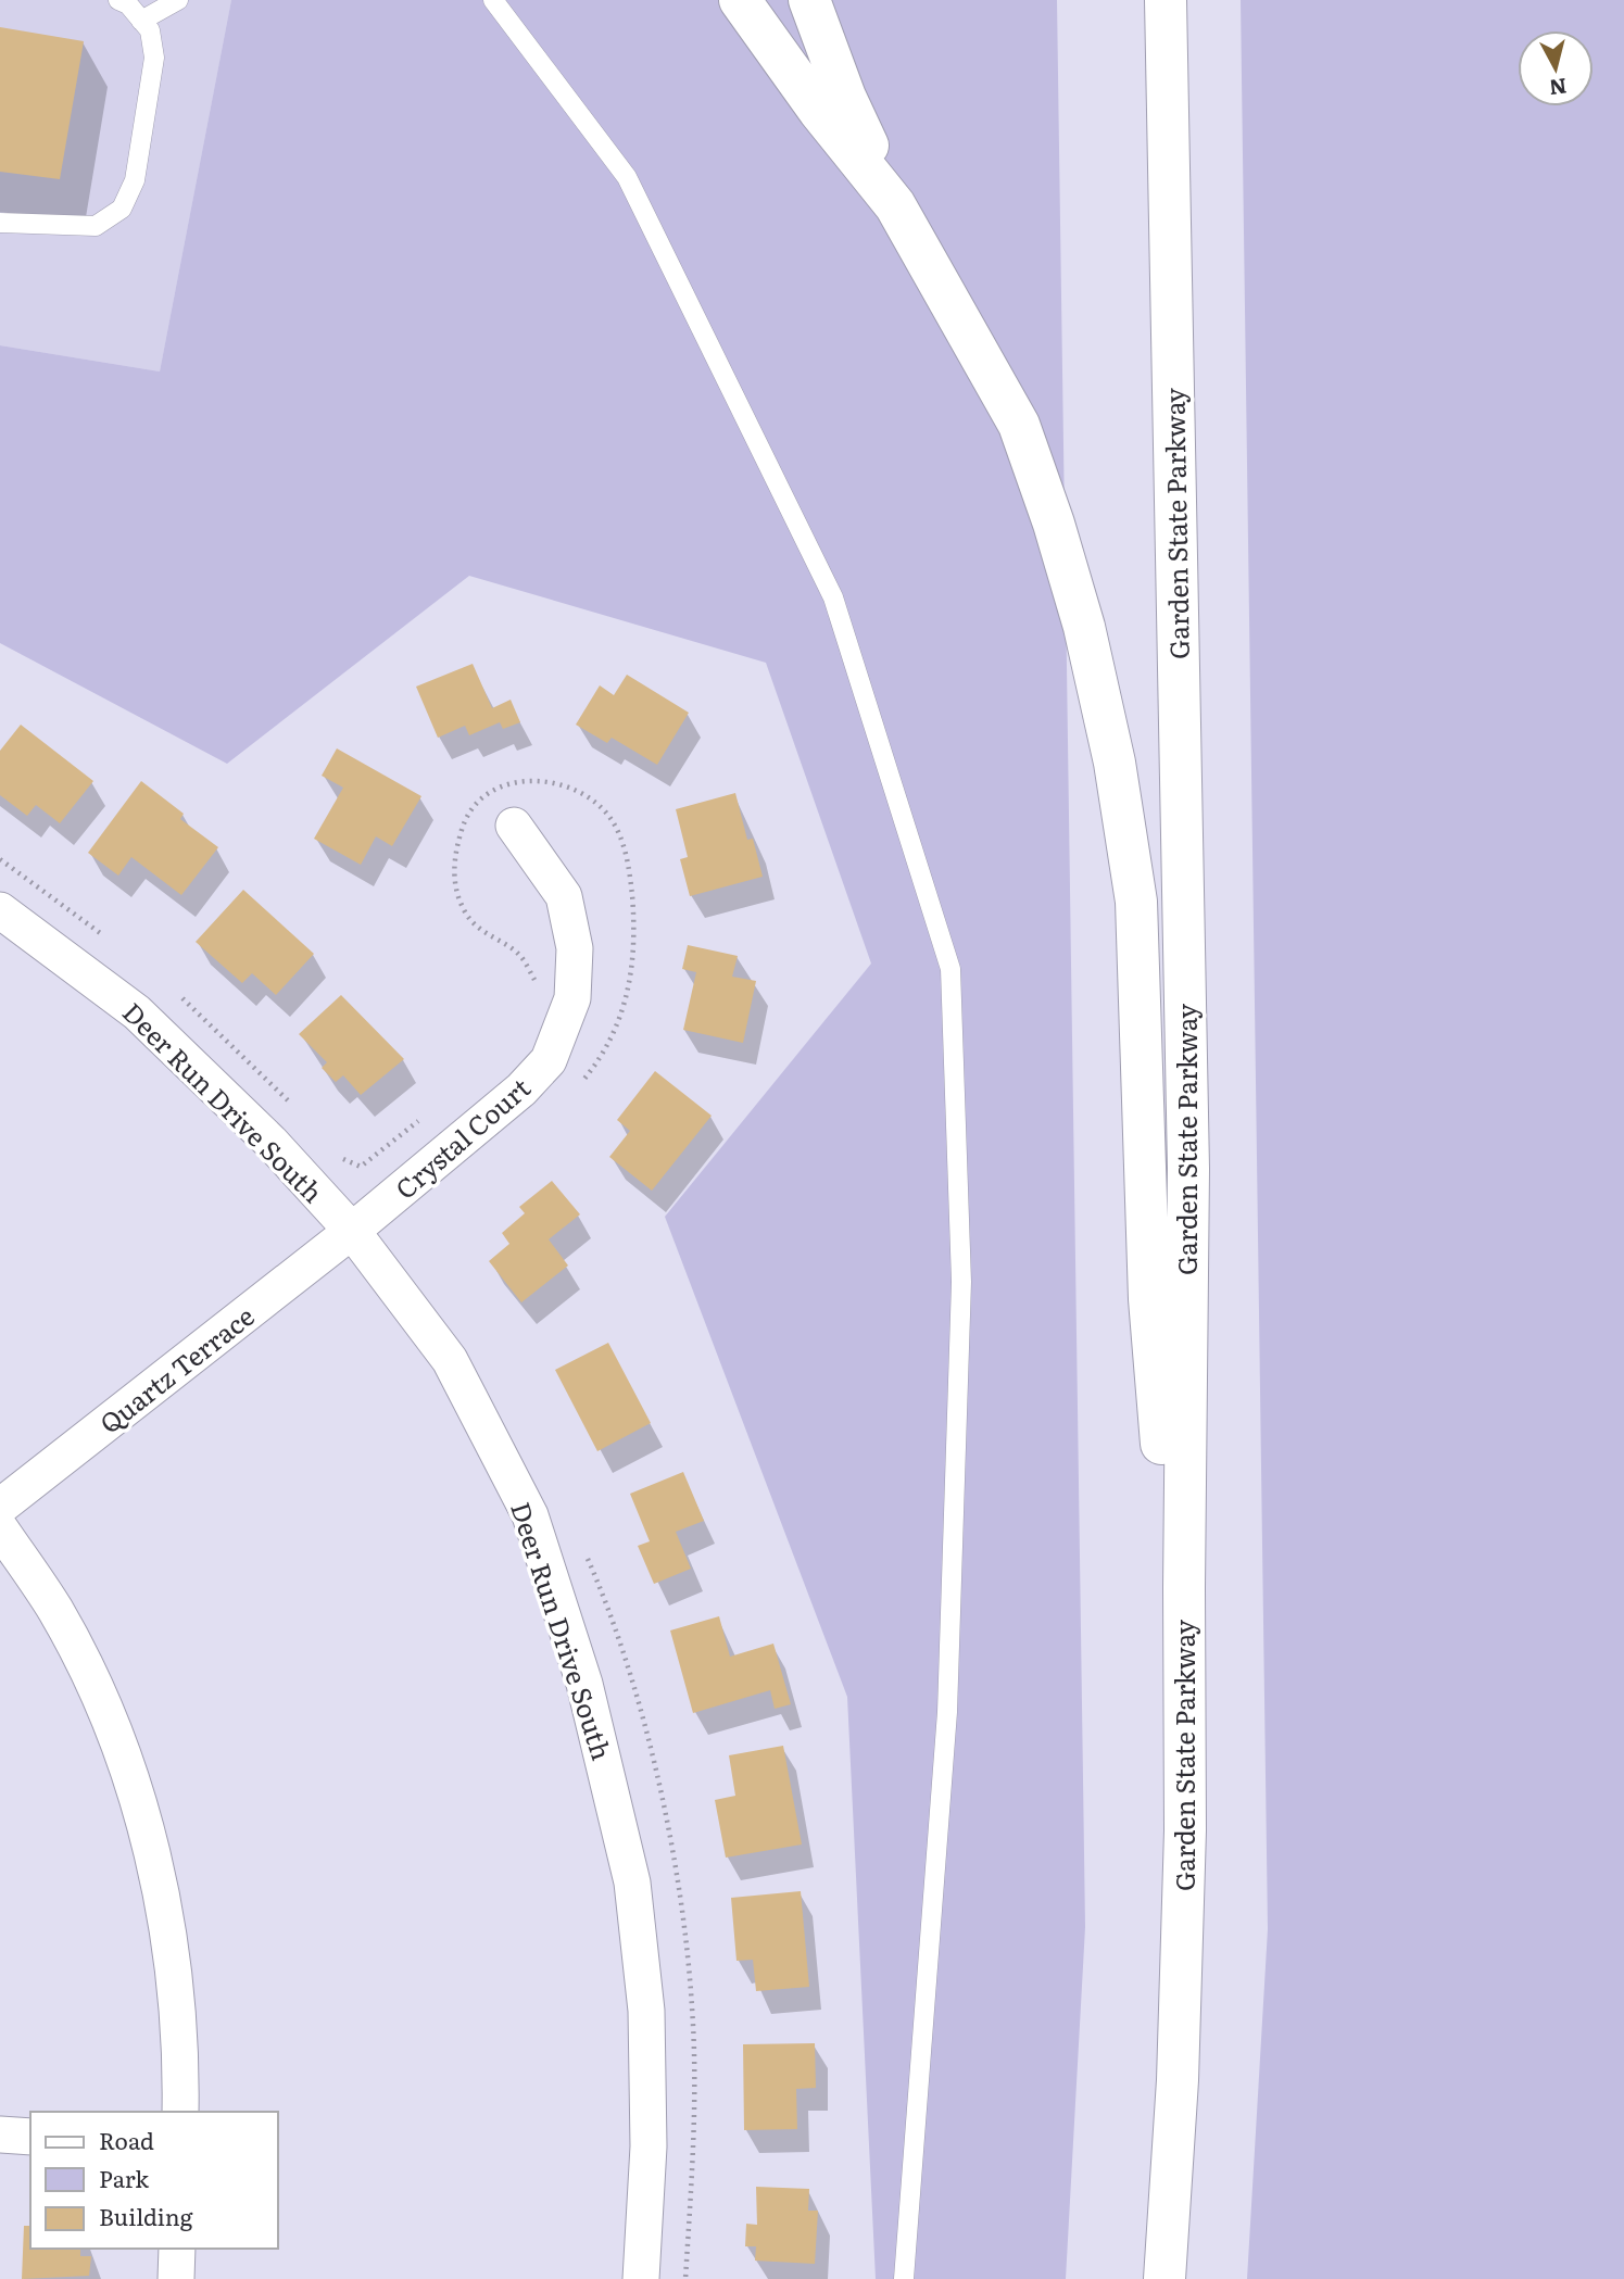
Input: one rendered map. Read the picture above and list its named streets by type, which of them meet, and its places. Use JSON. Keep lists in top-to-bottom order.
{
  "streets": {
    "highway": ["Garden State Parkway"],
    "street": ["Deer Run Drive South", "Crystal Court", "Quartz Terrace"]
  },
  "crossings": [
    ["Deer Run Drive South", "Crystal Court"],
    ["Deer Run Drive South", "Quartz Terrace"],
    ["Crystal Court", "Quartz Terrace"]
  ],
  "legend": ["Road", "Park", "Building"],
  "north": "bottom"
}
